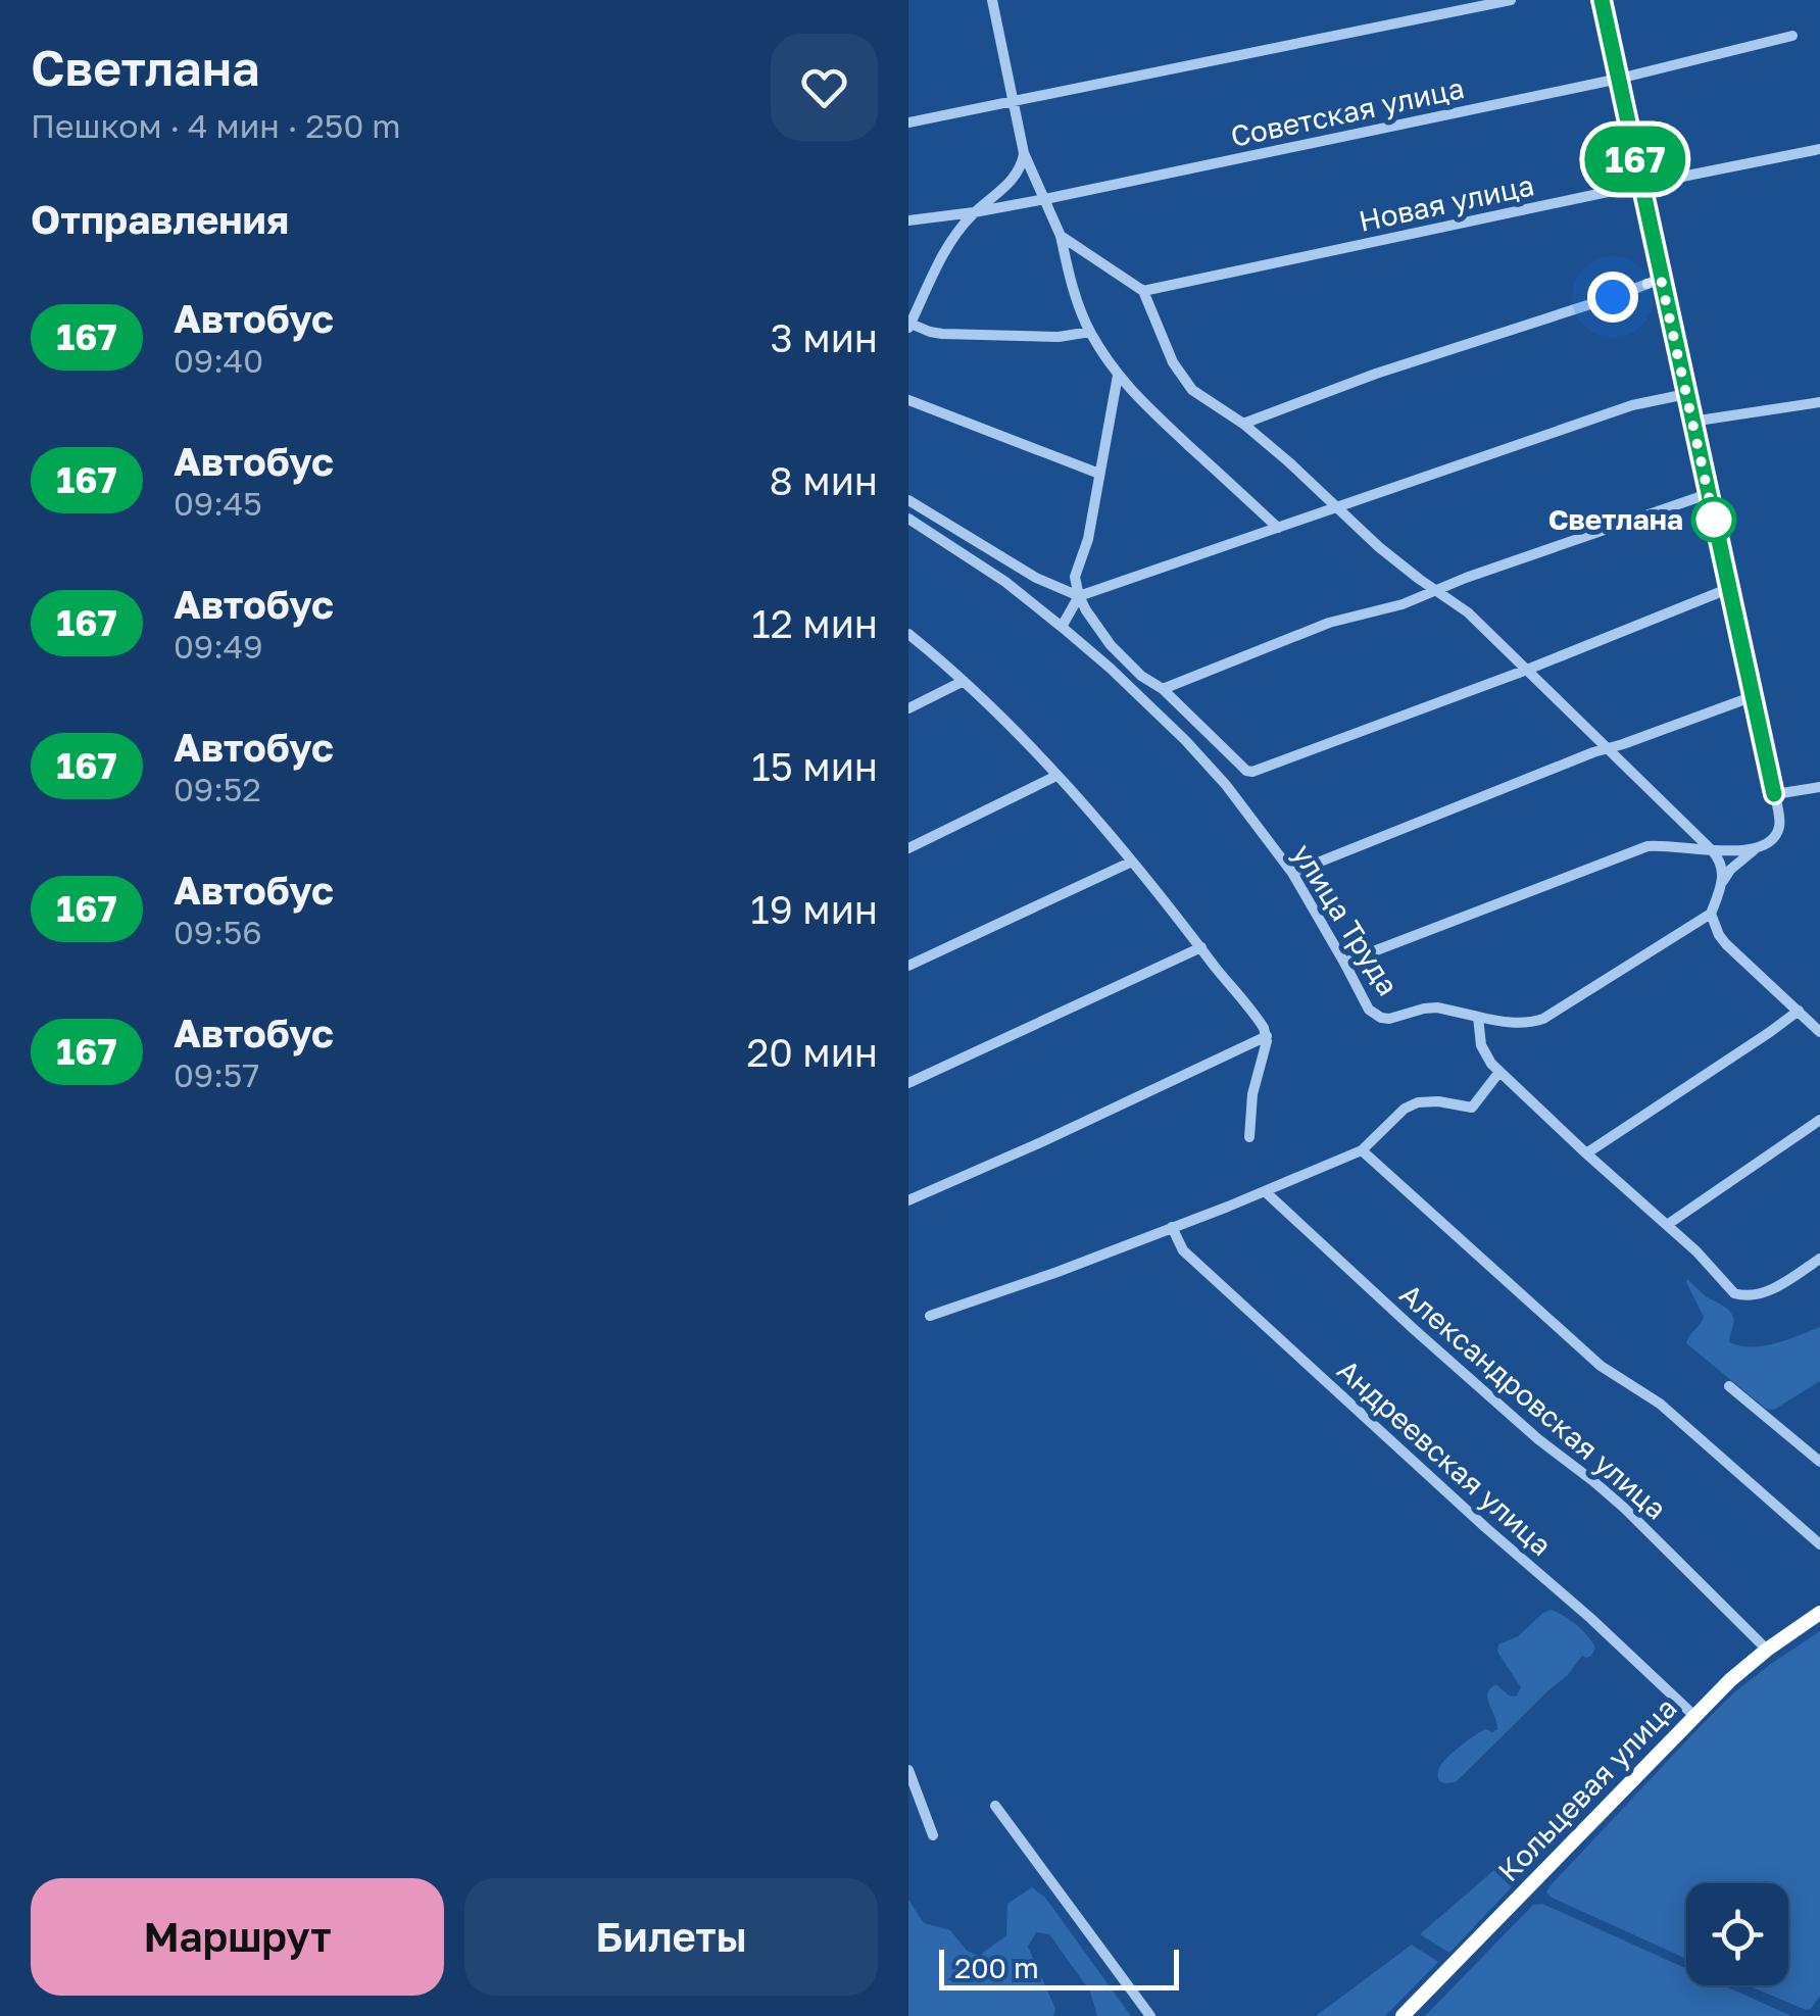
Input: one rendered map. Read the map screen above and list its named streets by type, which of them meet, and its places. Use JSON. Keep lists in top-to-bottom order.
{
  "streets": {
    "highway": ["Кольцевая улица"],
    "street": [
      "Советская улица",
      "Новая улица",
      "улица Труда",
      "Александровская улица",
      "Андреевская улица"
    ]
  },
  "crossings": [
    ["Александровская улица", "Кольцевая улица"],
    ["Андреевская улица", "Кольцевая улица"]
  ],
  "places": ["Светлана"],
  "lines": ["bus line 167"],
  "scale_bar": "200 m",
  "page": {
    "heading": [
      ["Светлана", "Пешком · 4 мин · 250 m"],
      "Отправления"
    ],
    "on_map": "167",
    "list": [
      {
        "mark": "167",
        "name": "Автобус",
        "note": "09:40",
        "value": "3 мин"
      },
      {
        "mark": "167",
        "name": "Автобус",
        "note": "09:45",
        "value": "8 мин"
      },
      {
        "mark": "167",
        "name": "Автобус",
        "note": "09:49",
        "value": "12 мин"
      },
      {
        "mark": "167",
        "name": "Автобус",
        "note": "09:52",
        "value": "15 мин"
      },
      {
        "mark": "167",
        "name": "Автобус",
        "note": "09:56",
        "value": "19 мин"
      },
      {
        "mark": "167",
        "name": "Автобус",
        "note": "09:57",
        "value": "20 мин"
      }
    ],
    "buttons": ["Маршрут", "Билеты"],
    "scale": "200 m"
  }
}
